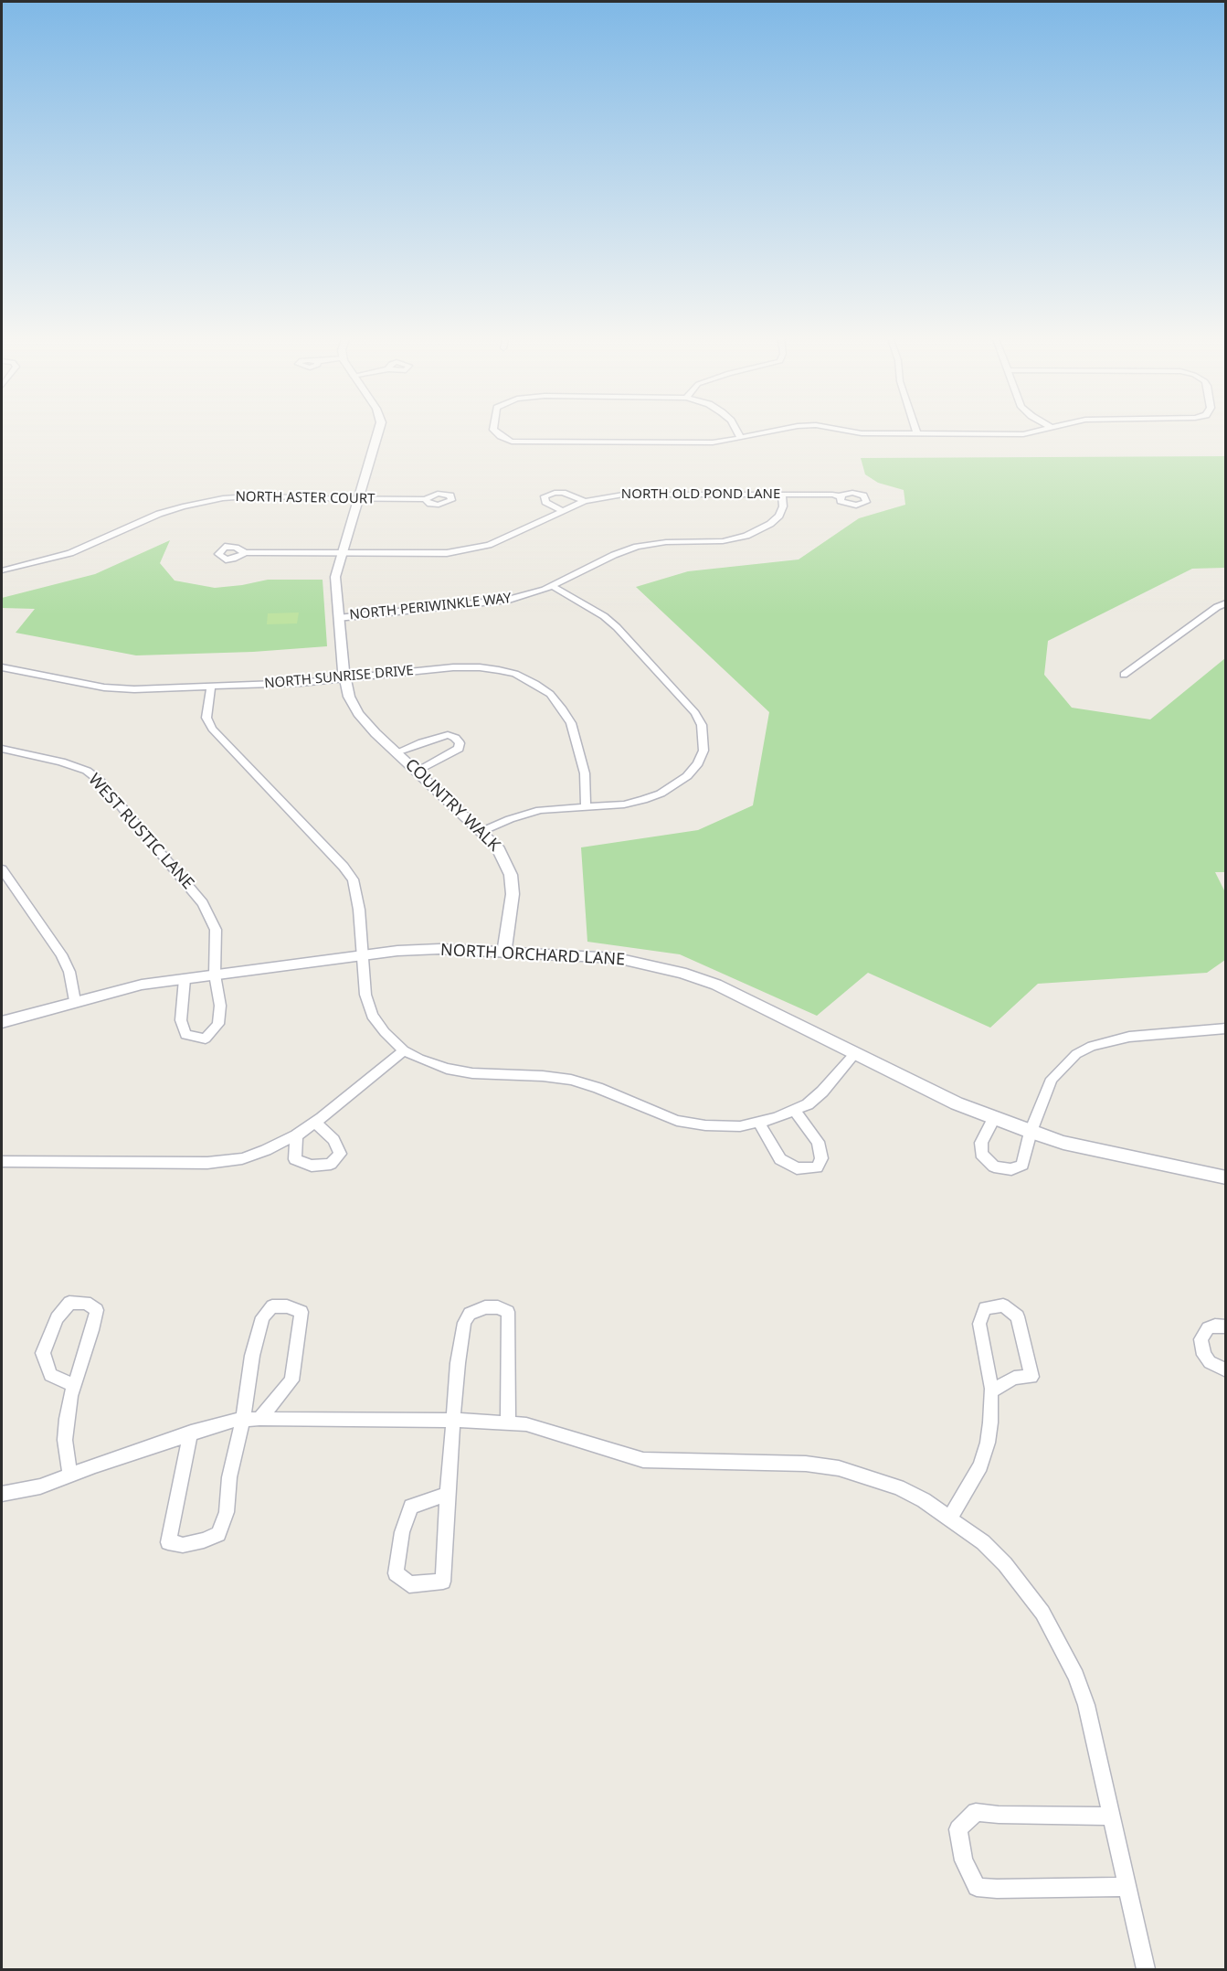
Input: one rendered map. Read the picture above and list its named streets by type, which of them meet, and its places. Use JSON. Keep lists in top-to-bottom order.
{
  "streets": {
    "street": [
      "NORTH OLD POND LANE",
      "NORTH ASTER COURT",
      "NORTH PERIWINKLE WAY",
      "NORTH SUNRISE DRIVE",
      "COUNTRY WALK",
      "WEST RUSTIC LANE",
      "NORTH ORCHARD LANE"
    ]
  },
  "crossings": [
    ["NORTH OLD POND LANE", "NORTH PERIWINKLE WAY"],
    ["NORTH OLD POND LANE", "COUNTRY WALK"],
    ["NORTH ASTER COURT", "COUNTRY WALK"],
    ["NORTH PERIWINKLE WAY", "COUNTRY WALK"],
    ["NORTH SUNRISE DRIVE", "COUNTRY WALK"],
    ["COUNTRY WALK", "NORTH ORCHARD LANE"],
    ["WEST RUSTIC LANE", "NORTH ORCHARD LANE"]
  ]
}
